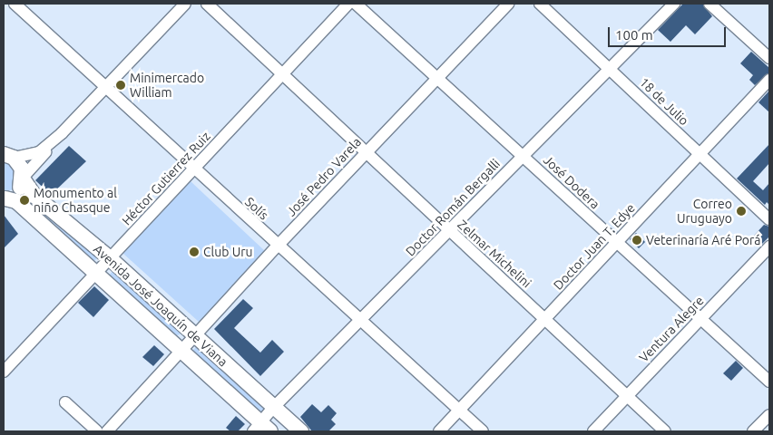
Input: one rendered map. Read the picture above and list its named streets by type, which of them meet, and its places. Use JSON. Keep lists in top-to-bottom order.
{
  "streets": {
    "main road": ["Avenida José Joaquín de Viana"],
    "street": [
      "18 de Julio",
      "José Pedro Varela",
      "Héctor Gutierrez Ruiz",
      "José Dodera",
      "Doctor Román Bergalli",
      "Solís",
      "Doctor Juan T. Edye",
      "Zelmar Michelini",
      "Ventura Alegre"
    ]
  },
  "crossings": [
    ["18 de Julio", "Doctor Román Bergalli"],
    ["18 de Julio", "Doctor Juan T. Edye"],
    ["José Pedro Varela", "José Dodera"],
    ["José Pedro Varela", "Solís"],
    ["José Pedro Varela", "Zelmar Michelini"],
    ["José Pedro Varela", "Avenida José Joaquín de Viana"],
    ["Héctor Gutierrez Ruiz", "Solís"],
    ["Héctor Gutierrez Ruiz", "Zelmar Michelini"],
    ["Héctor Gutierrez Ruiz", "Avenida José Joaquín de Viana"],
    ["José Dodera", "Doctor Román Bergalli"],
    ["José Dodera", "Doctor Juan T. Edye"],
    ["José Dodera", "Ventura Alegre"],
    ["Doctor Román Bergalli", "Solís"],
    ["Doctor Román Bergalli", "Zelmar Michelini"],
    ["Doctor Román Bergalli", "Avenida José Joaquín de Viana"],
    ["Solís", "Doctor Juan T. Edye"],
    ["Doctor Juan T. Edye", "Zelmar Michelini"],
    ["Zelmar Michelini", "Ventura Alegre"]
  ],
  "places": [
    "Minimercado William",
    "Monumento al niño Chasque",
    "Correo Uruguayo",
    "Veterinaría Aré Porá",
    "Club Uru"
  ],
  "scale_bar": "100 m"
}
